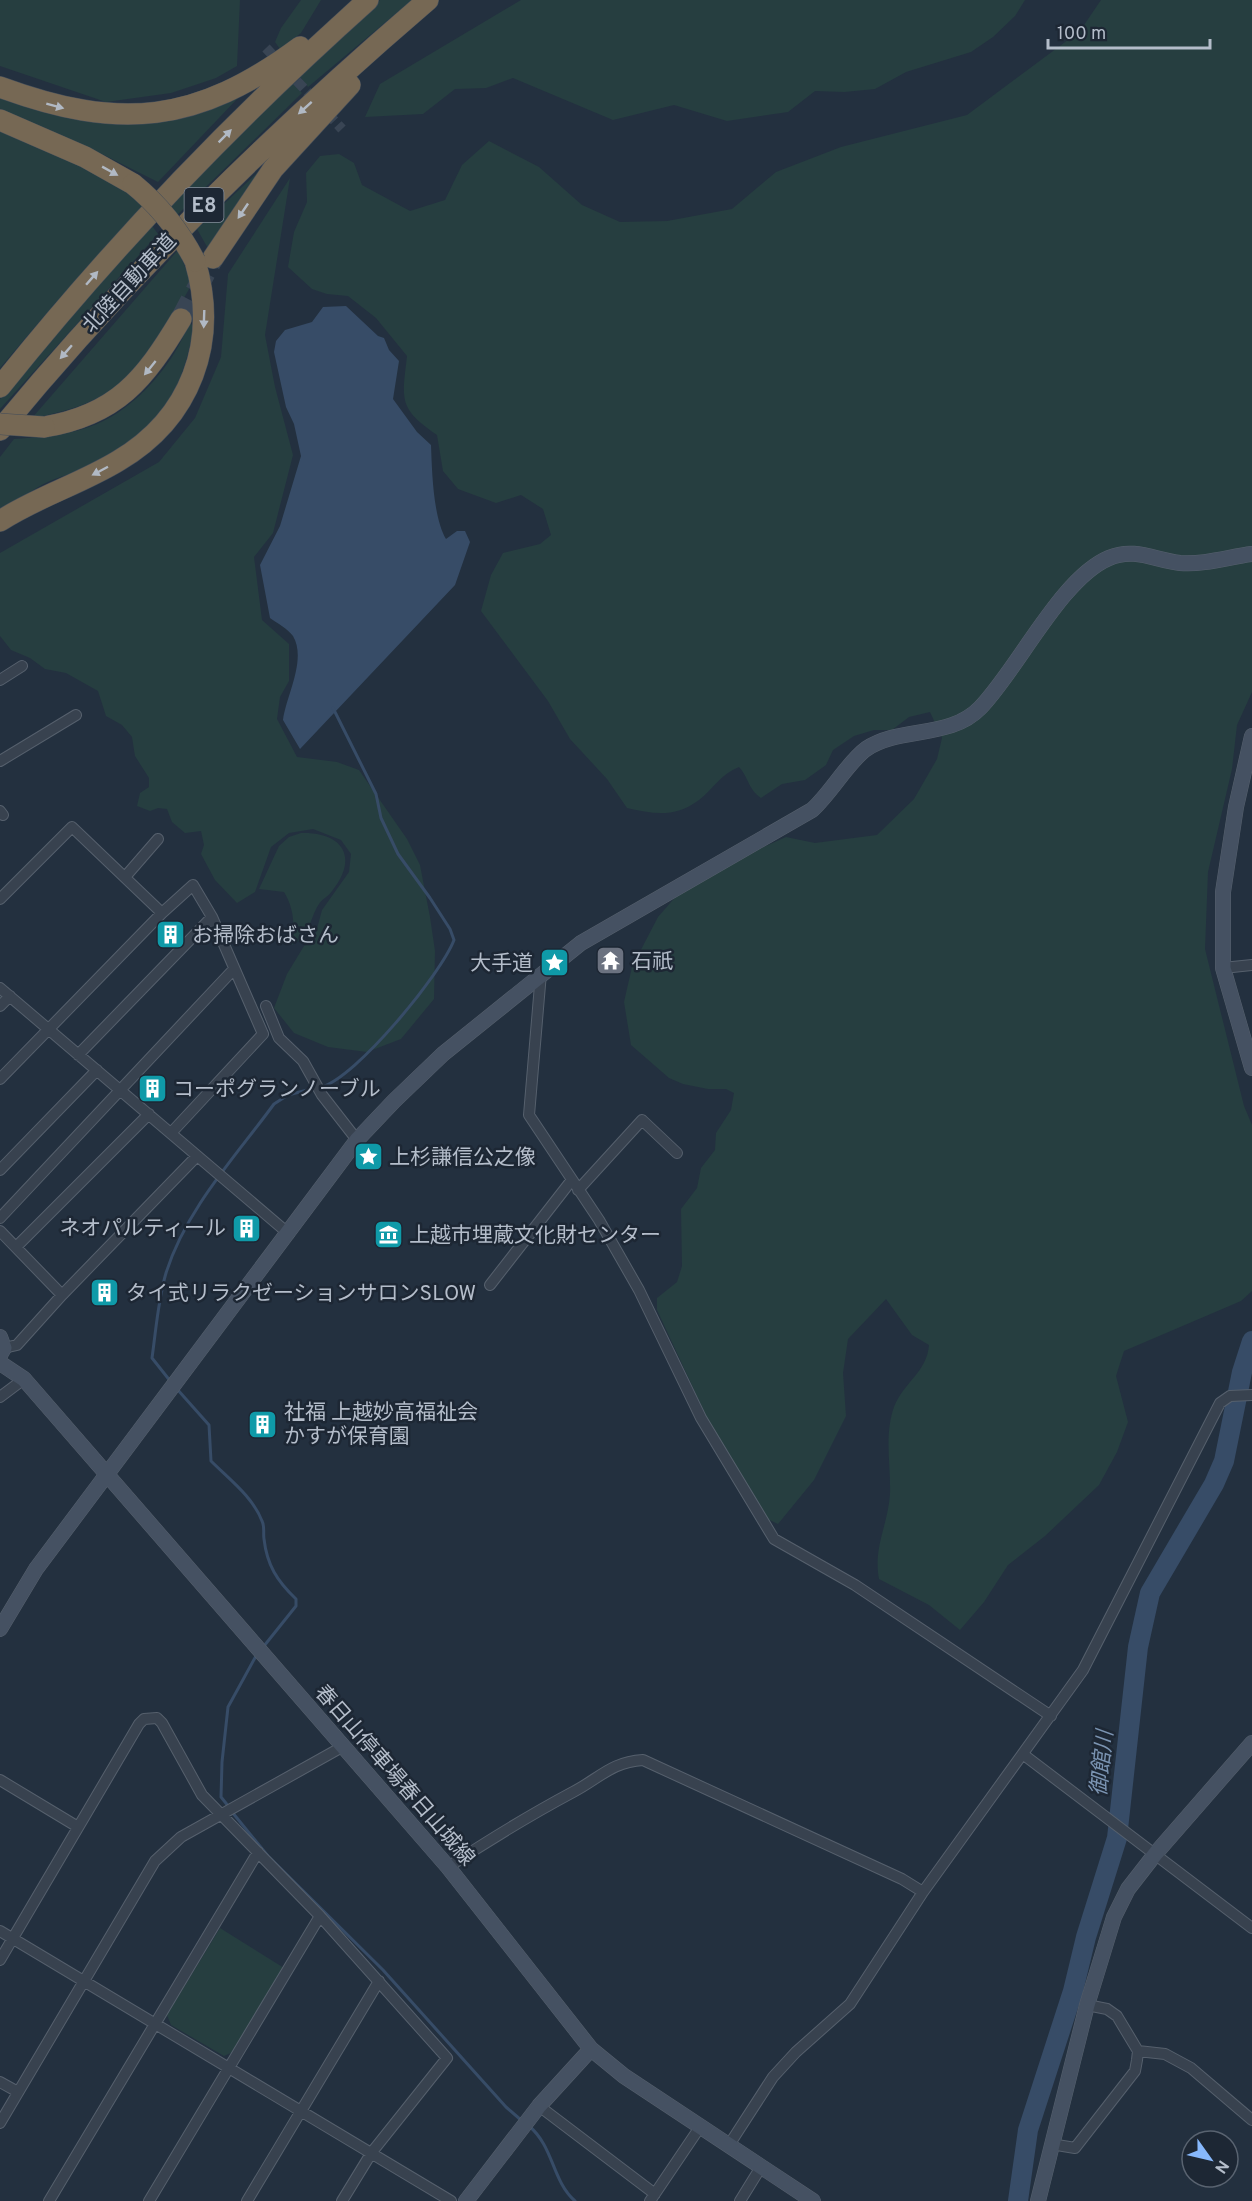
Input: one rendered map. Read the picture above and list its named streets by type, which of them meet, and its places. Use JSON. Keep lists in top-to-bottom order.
{
  "streets": {
    "highway": ["E8", "北陸自動車道"],
    "main road": ["春日山停車場春日山城線"]
  },
  "water": ["御館川"],
  "places": {
    "building": [
      "お掃除おばさん",
      "コーポグランノーブル",
      "ネオパルティール",
      "タイ式リラクゼーションサロンSLOW",
      "社福 上越妙高福祉会 かすが保育園"
    ],
    "temple": ["石祇"],
    "place": ["大手道", "上杉謙信公之像"],
    "museum": ["上越市埋蔵文化財センター"]
  },
  "scale_bar": "100 m",
  "north": "bottom right"
}
